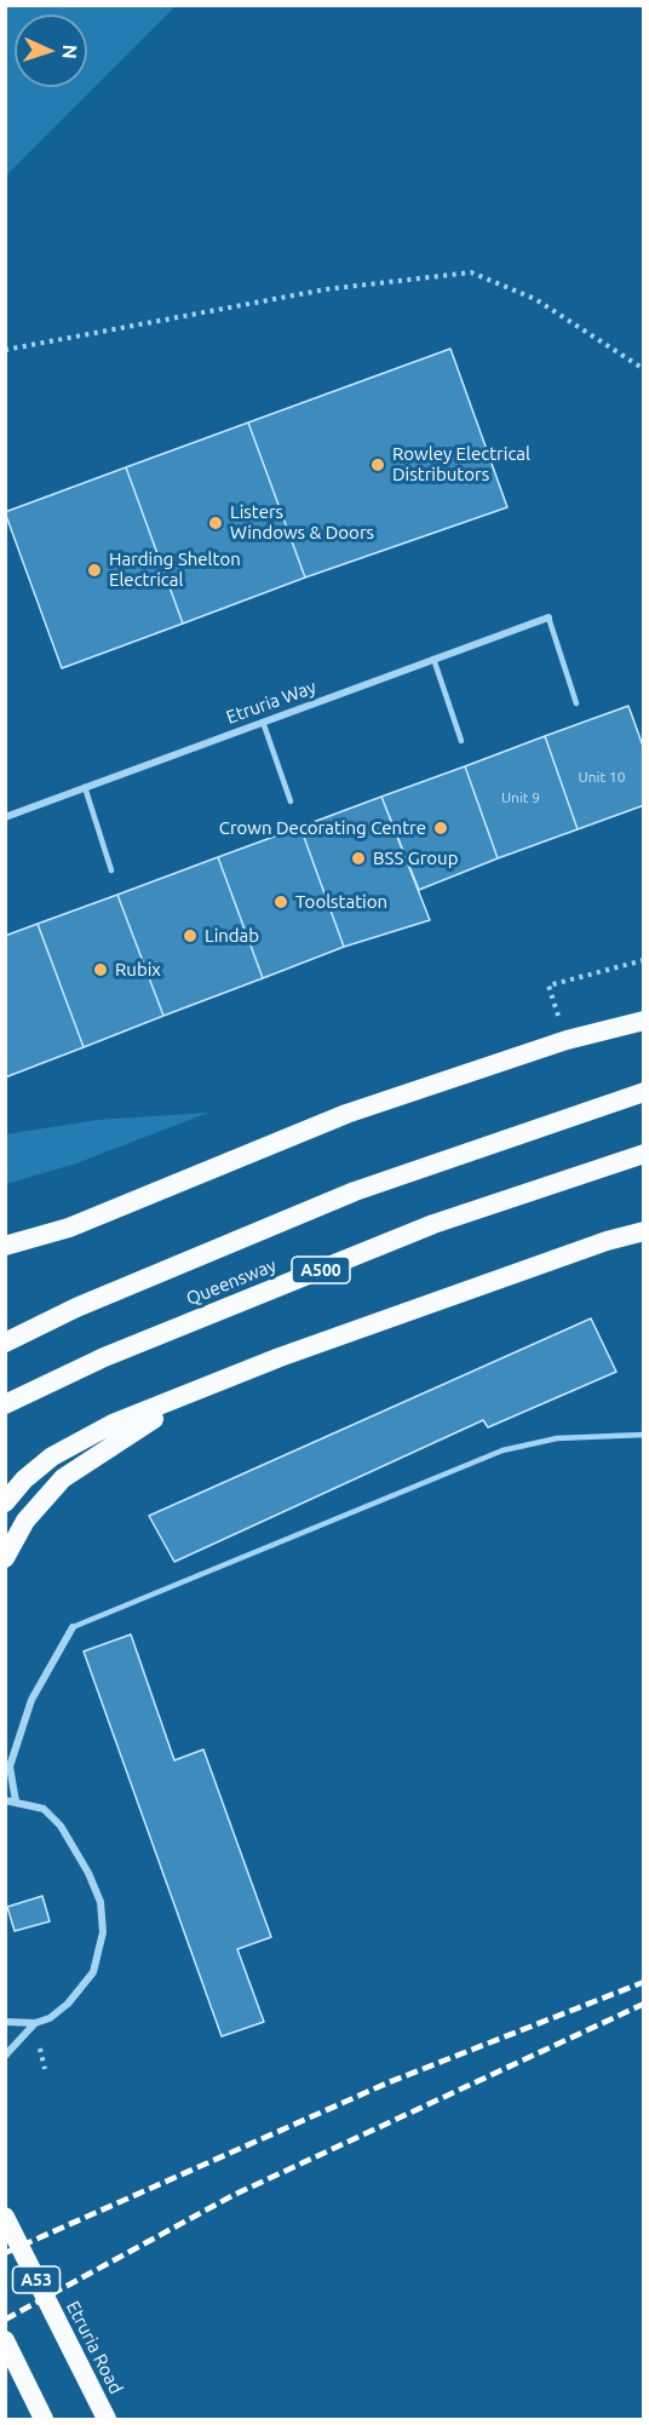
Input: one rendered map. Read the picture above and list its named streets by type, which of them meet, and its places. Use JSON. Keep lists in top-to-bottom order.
{
  "streets": {
    "highway": [
      "A500",
      "Queensway",
      "A53",
      "Etruria Road"
    ],
    "street": ["Etruria Way"]
  },
  "places": [
    "Rowley Electrical Distributors",
    "Listers Windows & Doors",
    "Harding Shelton Electrical",
    "Crown Decorating Centre",
    "BSS Group",
    "Toolstation",
    "Lindab",
    "Rubix"
  ],
  "house_numbers": ["Unit 10", "Unit 9"],
  "north": "right"
}
